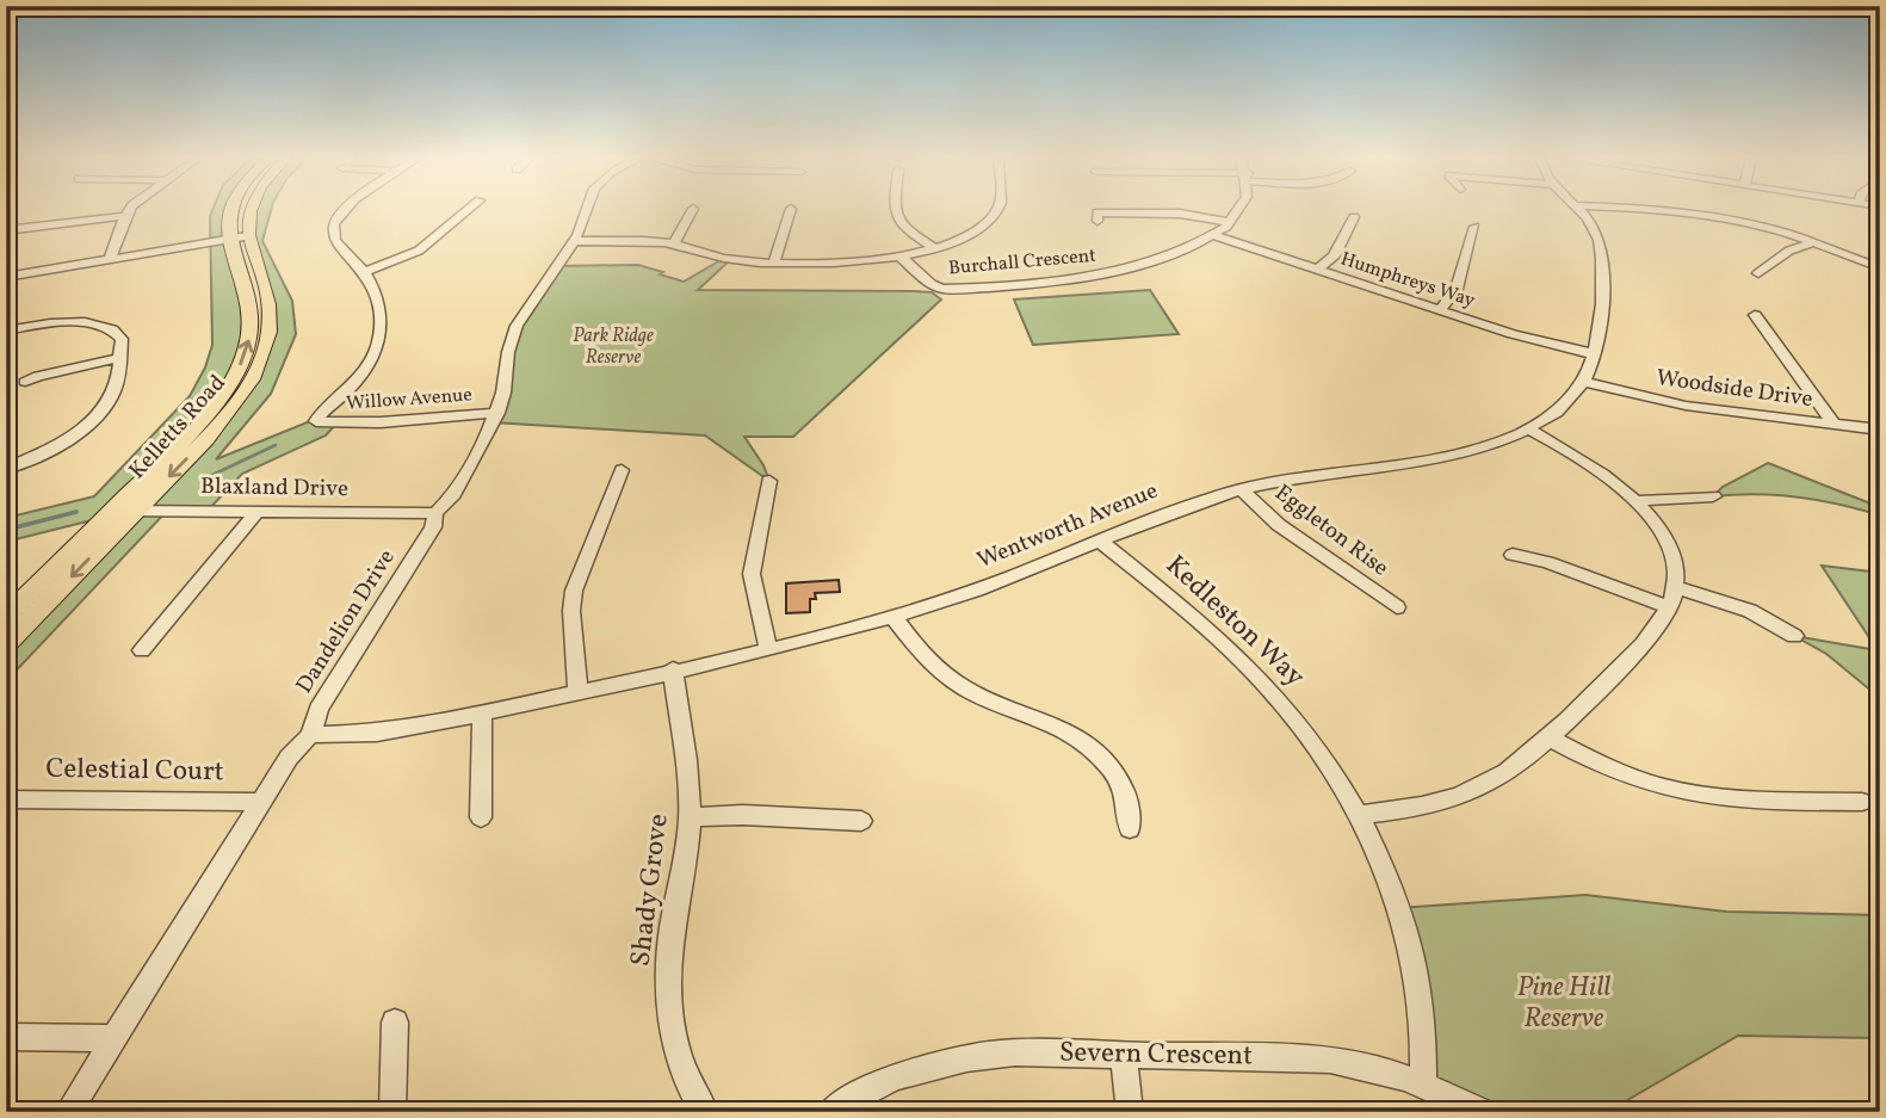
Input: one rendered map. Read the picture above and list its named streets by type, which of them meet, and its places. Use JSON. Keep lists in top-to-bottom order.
{
  "streets": {
    "main road": ["Kelletts Road"],
    "street": [
      "Burchall Crescent",
      "Humphreys Way",
      "Woodside Drive",
      "Willow Avenue",
      "Blaxland Drive",
      "Wentworth Avenue",
      "Eggleton Rise",
      "Dandelion Drive",
      "Kedleston Way",
      "Celestial Court",
      "Shady Grove",
      "Severn Crescent"
    ]
  },
  "crossings": [
    ["Burchall Crescent", "Humphreys Way"],
    ["Humphreys Way", "Wentworth Avenue"],
    ["Woodside Drive", "Wentworth Avenue"],
    ["Willow Avenue", "Dandelion Drive"],
    ["Kelletts Road", "Blaxland Drive"],
    ["Blaxland Drive", "Dandelion Drive"],
    ["Wentworth Avenue", "Eggleton Rise"],
    ["Wentworth Avenue", "Dandelion Drive"],
    ["Wentworth Avenue", "Kedleston Way"],
    ["Wentworth Avenue", "Shady Grove"],
    ["Dandelion Drive", "Celestial Court"],
    ["Kedleston Way", "Severn Crescent"]
  ],
  "parks": ["Park Ridge Reserve", "Pine Hill Reserve"]
}
